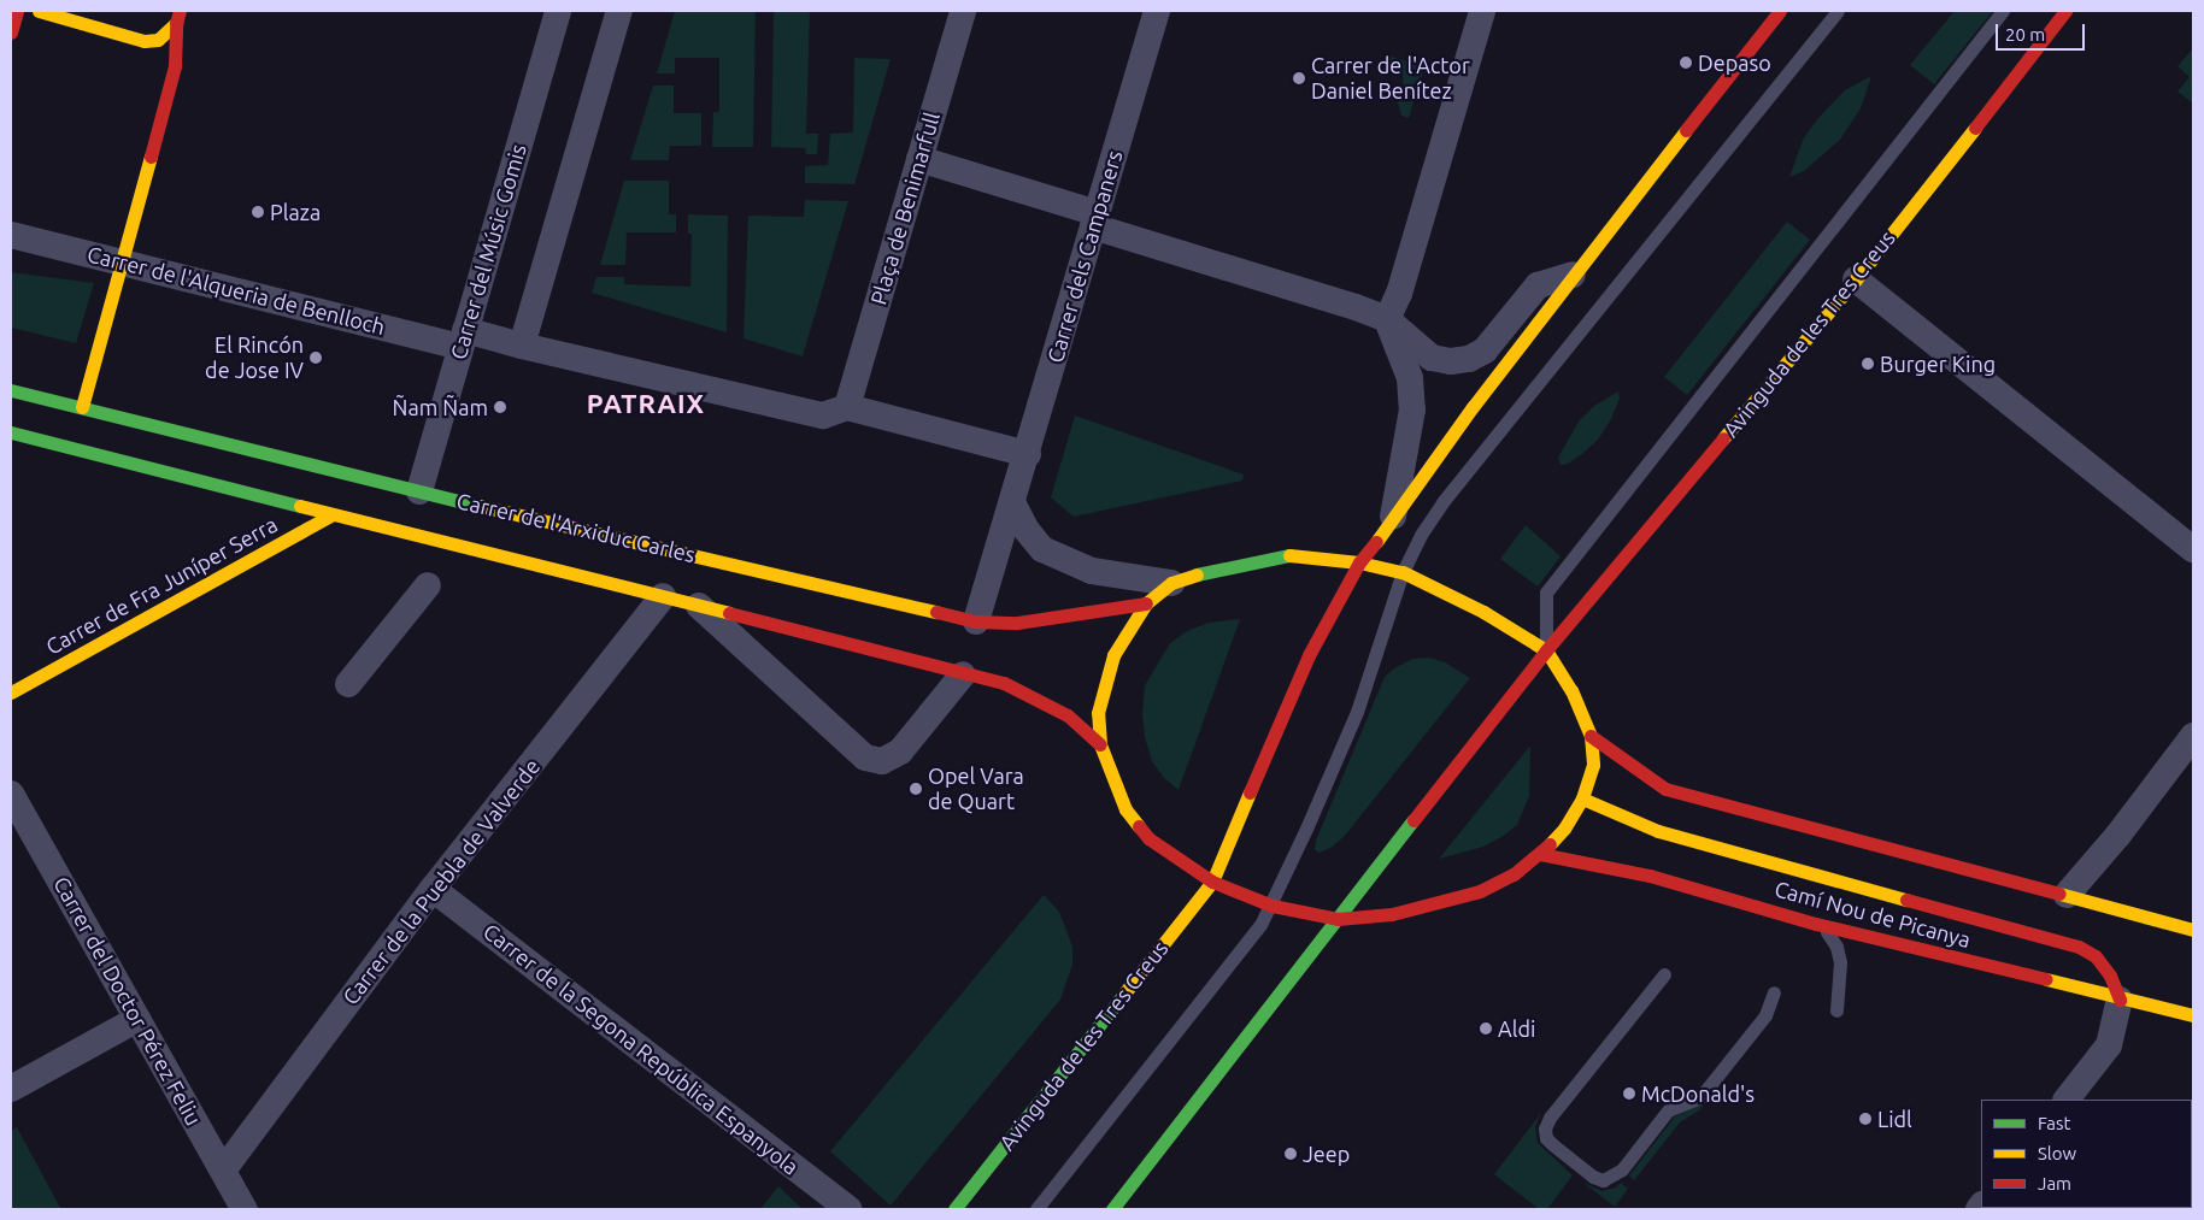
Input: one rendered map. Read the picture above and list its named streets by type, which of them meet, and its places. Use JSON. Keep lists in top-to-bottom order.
{
  "streets": {
    "main road": [
      "Avinguda de les Tres Creus",
      "Carrer de l'Arxiduc Carles",
      "Carrer de Fra Juníper Serra",
      "Camí Nou de Picanya"
    ],
    "street": [
      "Plaça de Benimarfull",
      "Carrer del Músic Gomis",
      "Carrer dels Campaners",
      "Carrer de l'Alqueria de Benlloch",
      "Carrer de la Puebla de Valverde",
      "Carrer del Doctor Pérez Feliu",
      "Carrer de la Segona República Espanyola"
    ]
  },
  "crossings": [
    ["Carrer del Músic Gomis", "Carrer de l'Alqueria de Benlloch"],
    ["Carrer del Músic Gomis", "Carrer de l'Arxiduc Carles"],
    ["Carrer dels Campaners", "Carrer de l'Arxiduc Carles"],
    ["Carrer de l'Arxiduc Carles", "Carrer de Fra Juníper Serra"],
    ["Carrer de l'Arxiduc Carles", "Carrer de la Puebla de Valverde"],
    ["Carrer de la Puebla de Valverde", "Carrer del Doctor Pérez Feliu"],
    ["Carrer de la Puebla de Valverde", "Carrer de la Segona República Espanyola"]
  ],
  "districts": ["PATRAIX"],
  "places": [
    "Depaso",
    "Carrer de l'Actor Daniel Benítez",
    "Plaza",
    "El Rincón de Jose IV",
    "Burger King",
    "Ñam Ñam",
    "Opel Vara de Quart",
    "Aldi",
    "McDonald's",
    "Lidl",
    "Jeep"
  ],
  "legend": ["Fast", "Slow", "Jam"],
  "scale_bar": "20 m"
}
